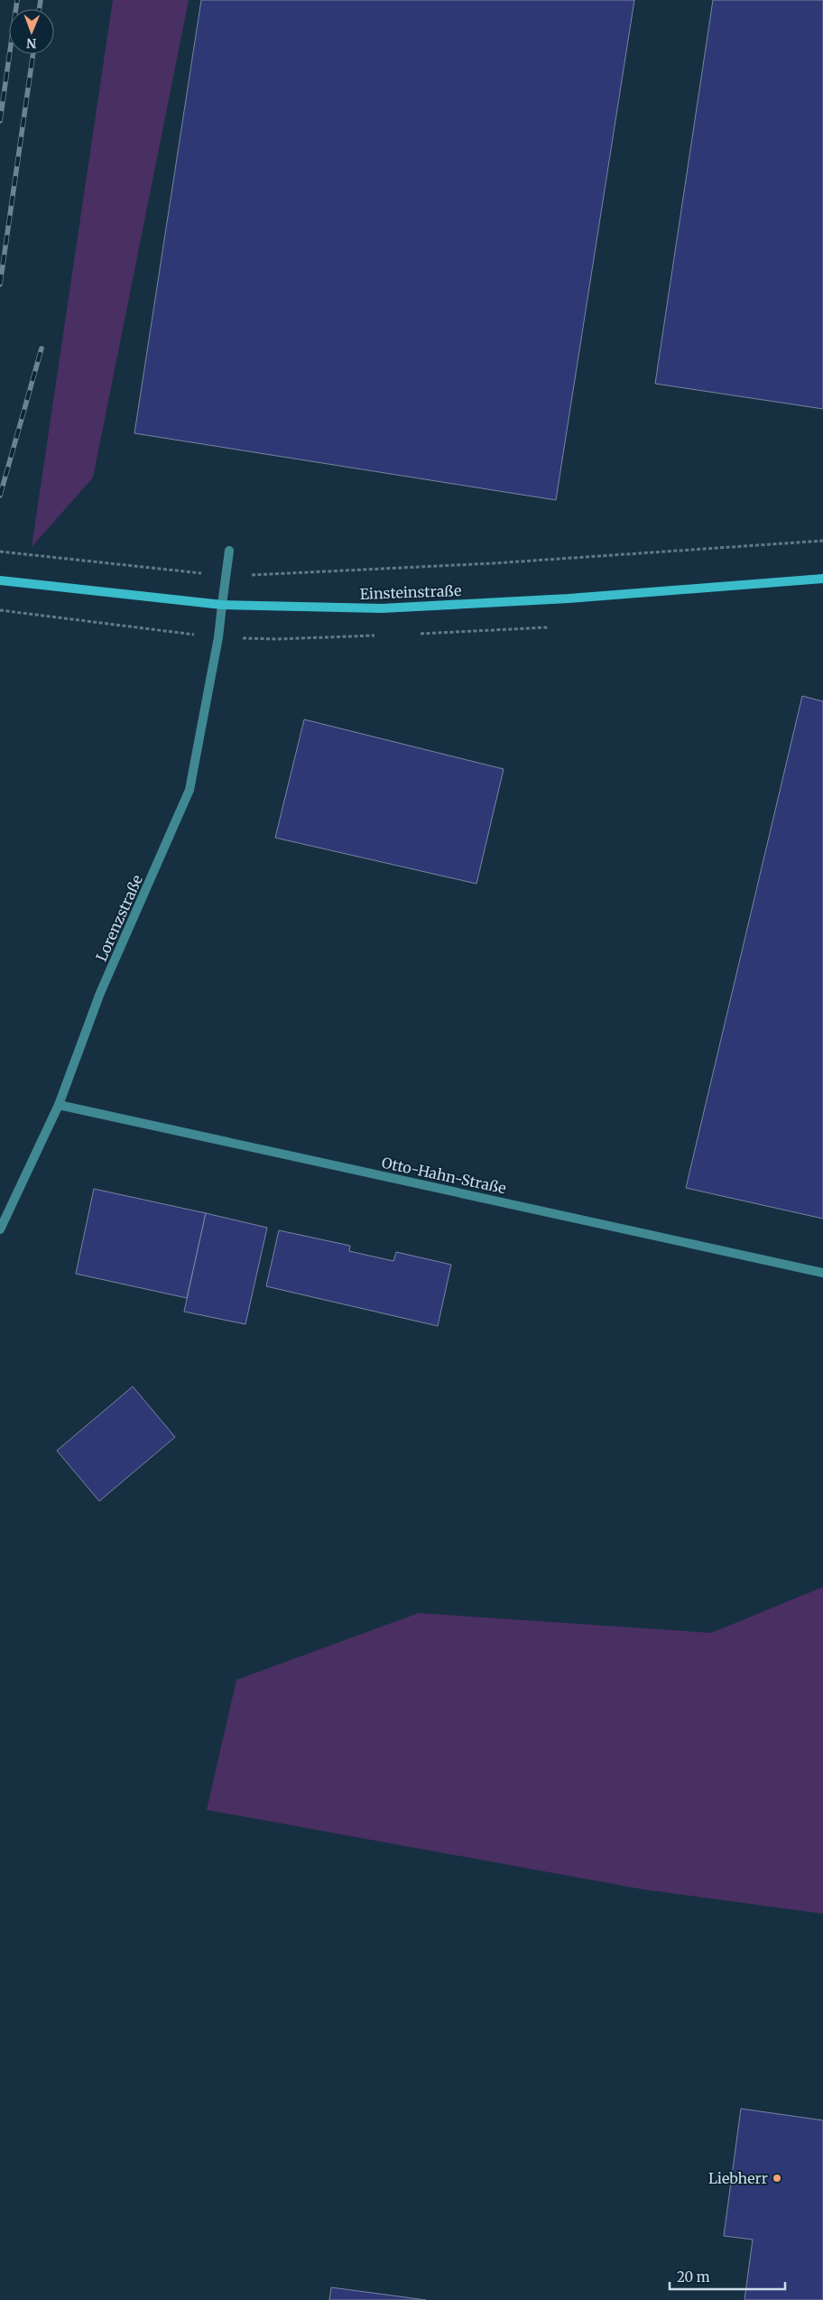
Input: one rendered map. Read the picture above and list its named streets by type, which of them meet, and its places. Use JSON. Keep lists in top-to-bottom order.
{
  "streets": {
    "street": ["Einsteinstraße", "Lorenzstraße", "Otto-Hahn-Straße"]
  },
  "crossings": [
    ["Einsteinstraße", "Lorenzstraße"],
    ["Lorenzstraße", "Otto-Hahn-Straße"]
  ],
  "places": ["Liebherr"],
  "scale_bar": "20 m",
  "north": "bottom"
}
